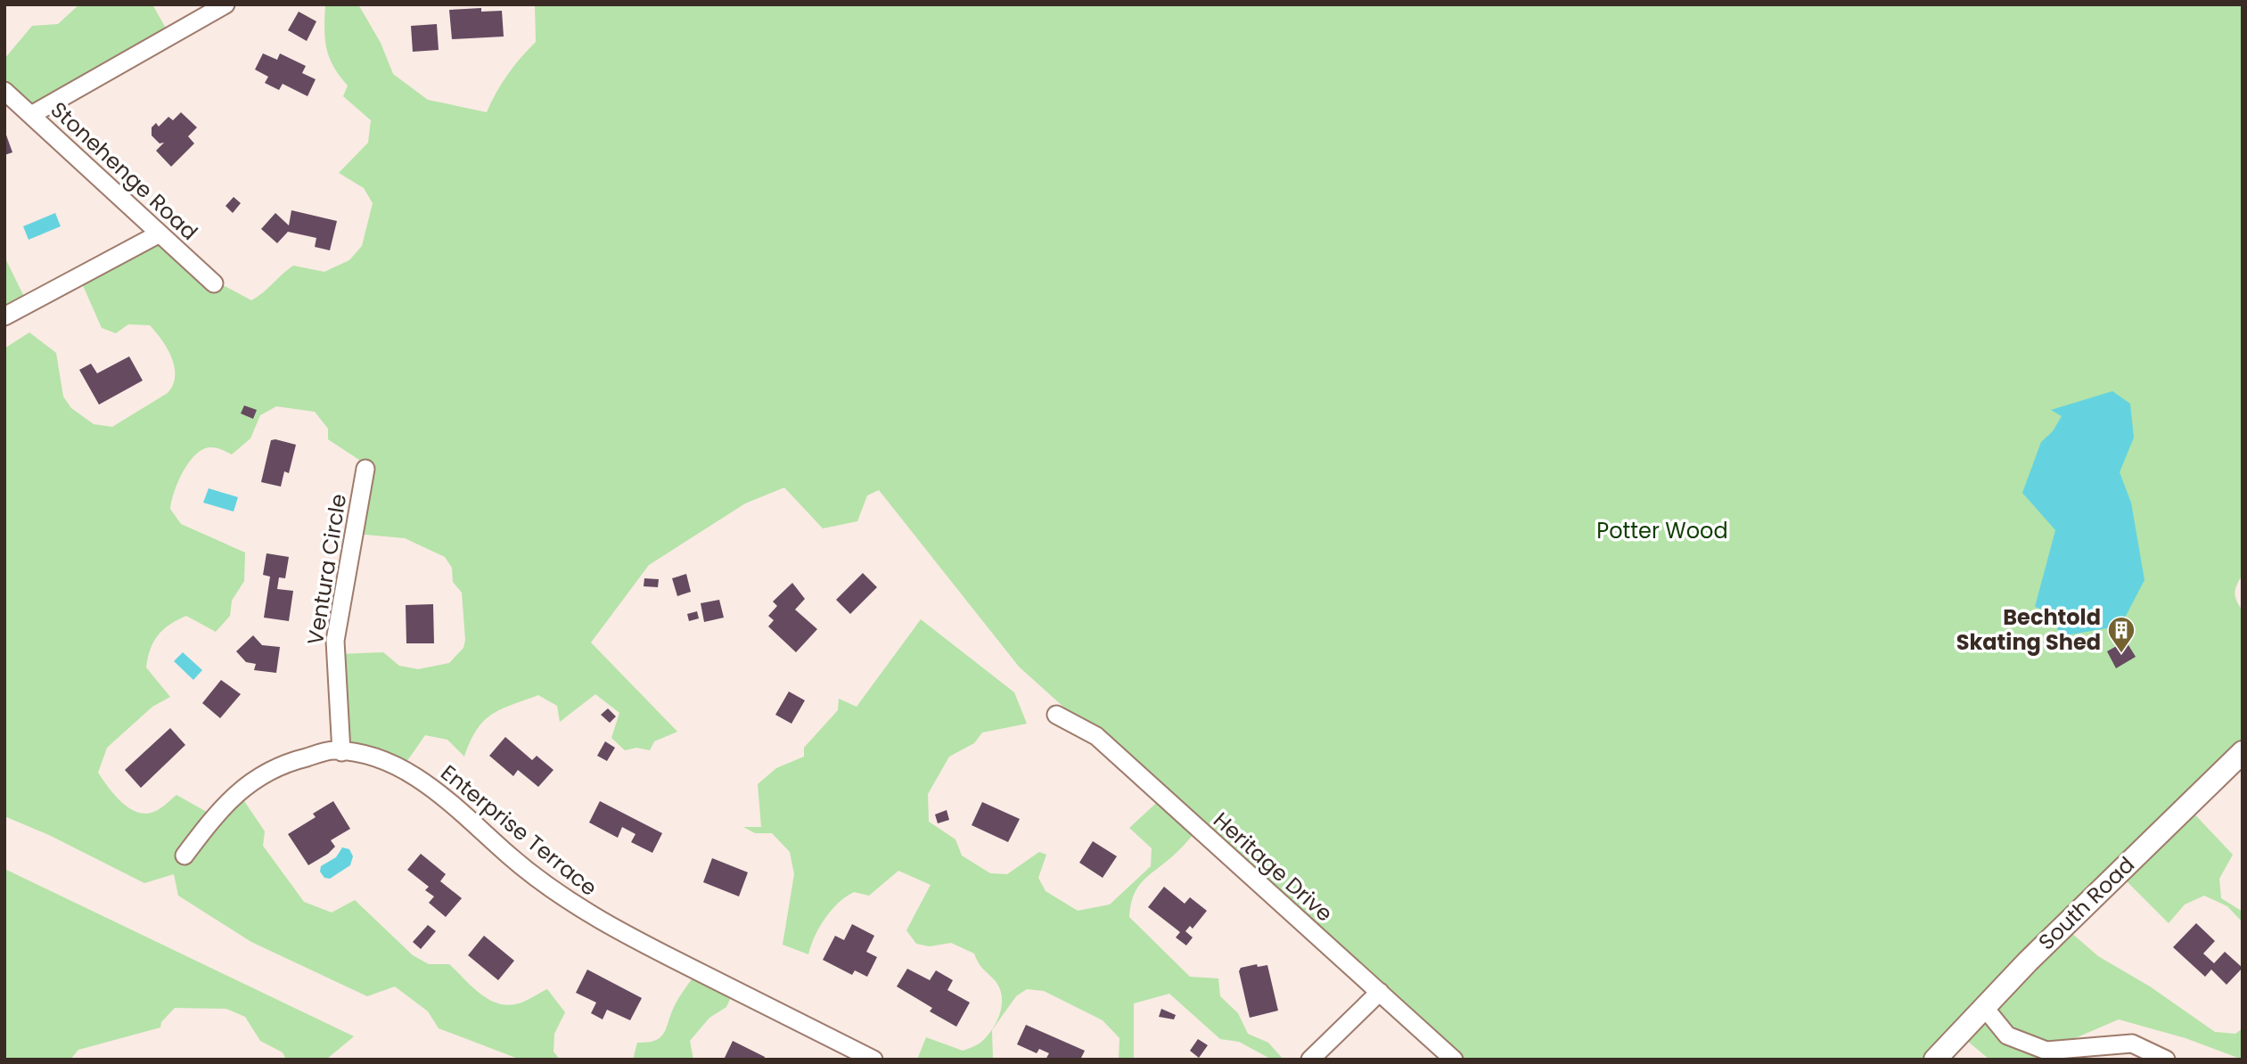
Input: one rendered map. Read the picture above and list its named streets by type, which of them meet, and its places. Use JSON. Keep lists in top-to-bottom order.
{
  "streets": {
    "street": [
      "Stonehenge Road",
      "Ventura Circle",
      "Enterprise Terrace",
      "Heritage Drive",
      "South Road"
    ]
  },
  "crossings": [
    ["Ventura Circle", "Enterprise Terrace"]
  ],
  "parks": ["Potter Wood"],
  "places": {
    "building": ["Bechtold Skating Shed"]
  }
}
